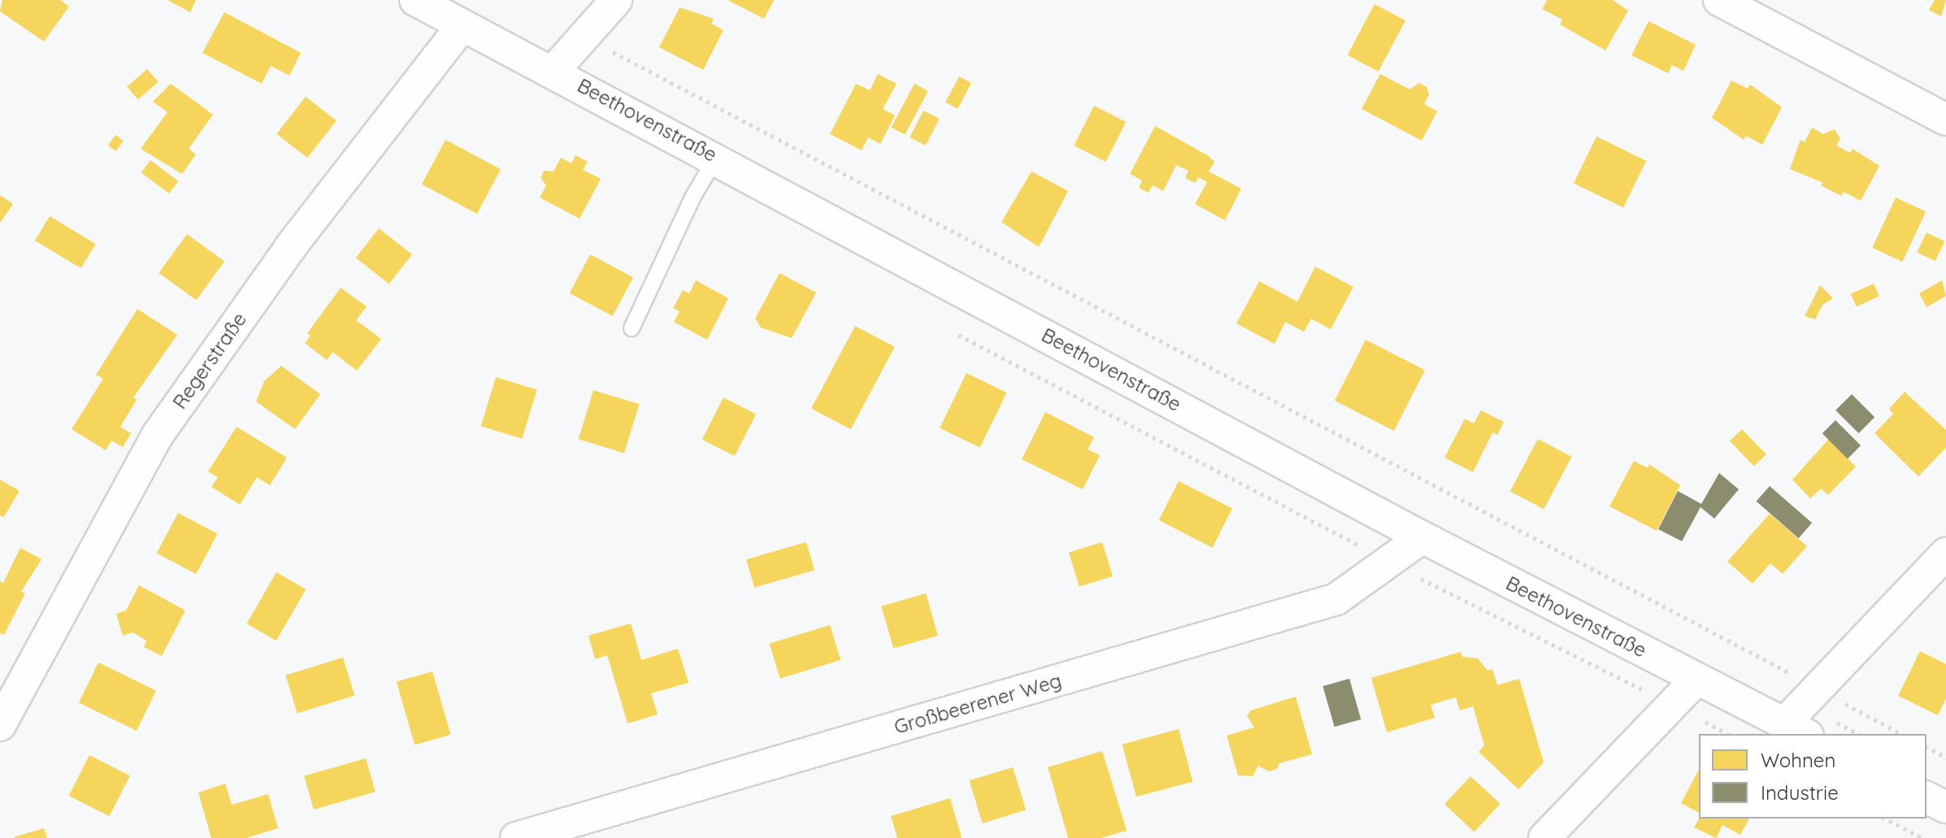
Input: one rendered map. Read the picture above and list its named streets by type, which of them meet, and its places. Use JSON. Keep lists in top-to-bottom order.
{
  "streets": {
    "street": ["Beethovenstraße", "Regerstraße", "Großbeerener Weg"]
  },
  "crossings": [
    ["Beethovenstraße", "Regerstraße"],
    ["Beethovenstraße", "Großbeerener Weg"]
  ],
  "legend": ["Wohnen", "Industrie"]
}
